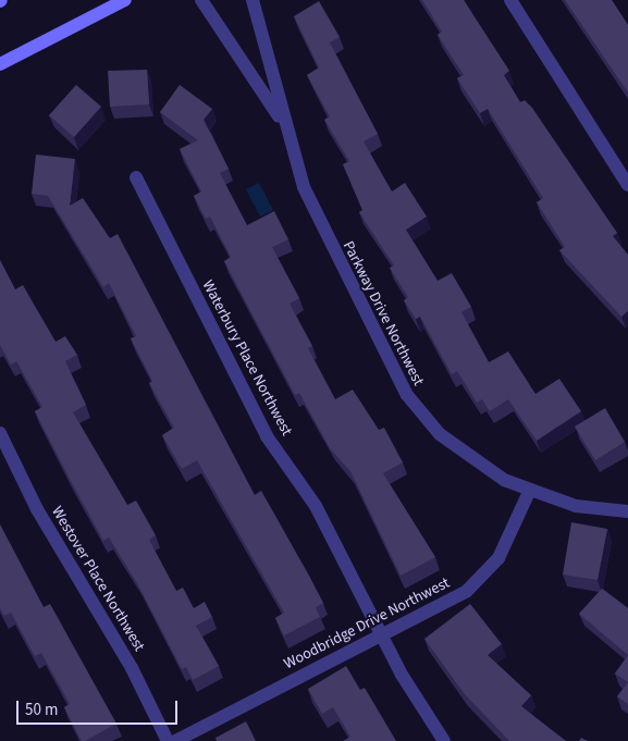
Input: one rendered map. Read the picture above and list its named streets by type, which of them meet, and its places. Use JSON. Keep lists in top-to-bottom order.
{
  "streets": {
    "street": [
      "Parkway Drive Northwest",
      "Waterbury Place Northwest",
      "Westover Place Northwest",
      "Woodbridge Drive Northwest"
    ]
  },
  "crossings": [
    ["Parkway Drive Northwest", "Woodbridge Drive Northwest"],
    ["Waterbury Place Northwest", "Woodbridge Drive Northwest"]
  ],
  "scale_bar": "50 m"
}
